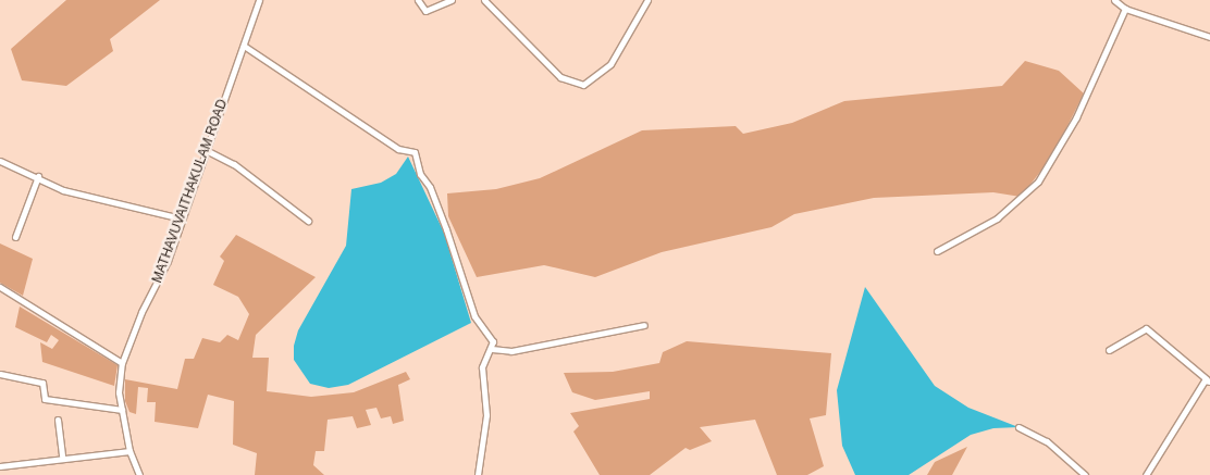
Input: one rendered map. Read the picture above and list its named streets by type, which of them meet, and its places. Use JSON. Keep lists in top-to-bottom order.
{
  "streets": {
    "street": ["MATHAVUVAITHAKULAM ROAD"]
  }
}
